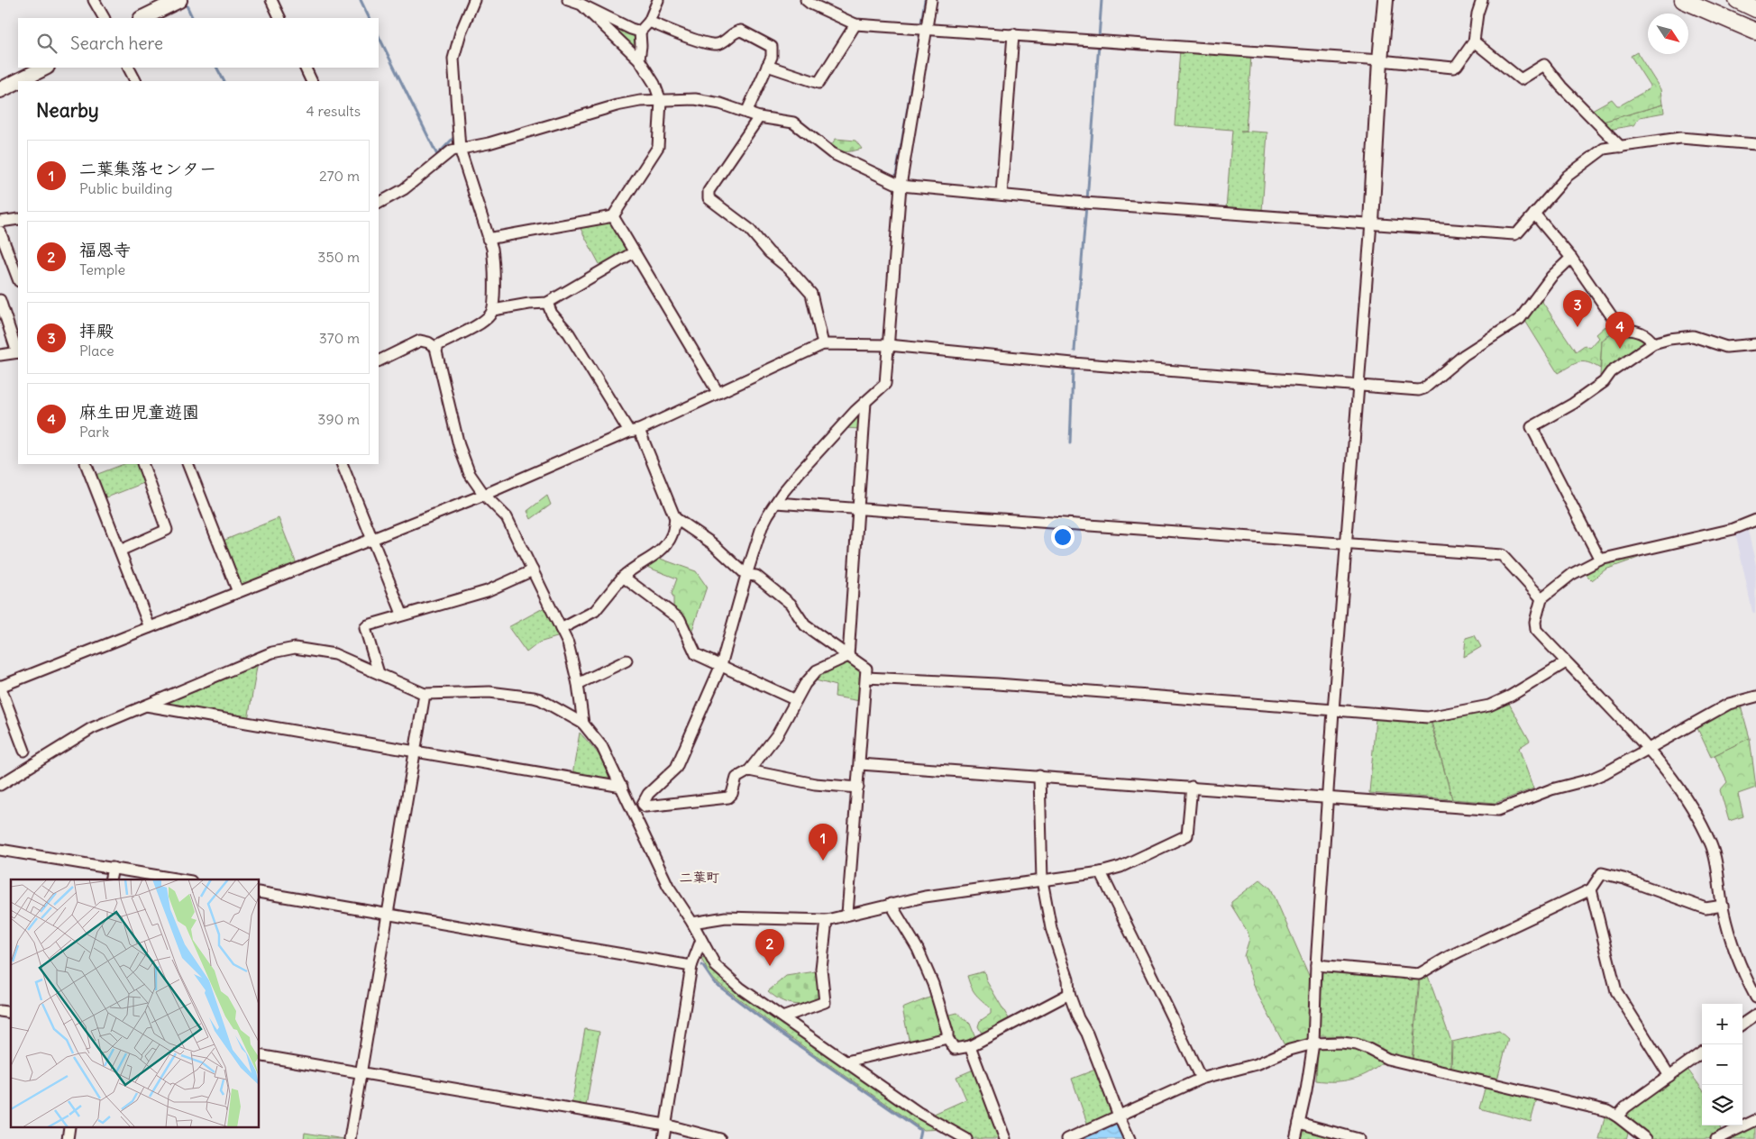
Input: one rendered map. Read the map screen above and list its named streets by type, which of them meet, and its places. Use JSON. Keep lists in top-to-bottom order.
{
  "districts": ["二葉町"],
  "north": "bottom right",
  "page": {
    "search": "Search here",
    "heading": ["Nearby", "4 results"],
    "list": [
      {
        "mark": "1",
        "name": "二葉集落センター",
        "note": "Public building",
        "value": "270 m"
      },
      {
        "mark": "2",
        "name": "福恩寺",
        "note": "Temple",
        "value": "350 m"
      },
      {
        "mark": "3",
        "name": "拝殿",
        "note": "Place",
        "value": "370 m"
      },
      {
        "mark": "4",
        "name": "麻生田児童遊園",
        "note": "Park",
        "value": "390 m"
      }
    ],
    "pins": [
      "3",
      "4",
      "1",
      "2"
    ],
    "map_buttons": ["+", "−"]
  }
}
